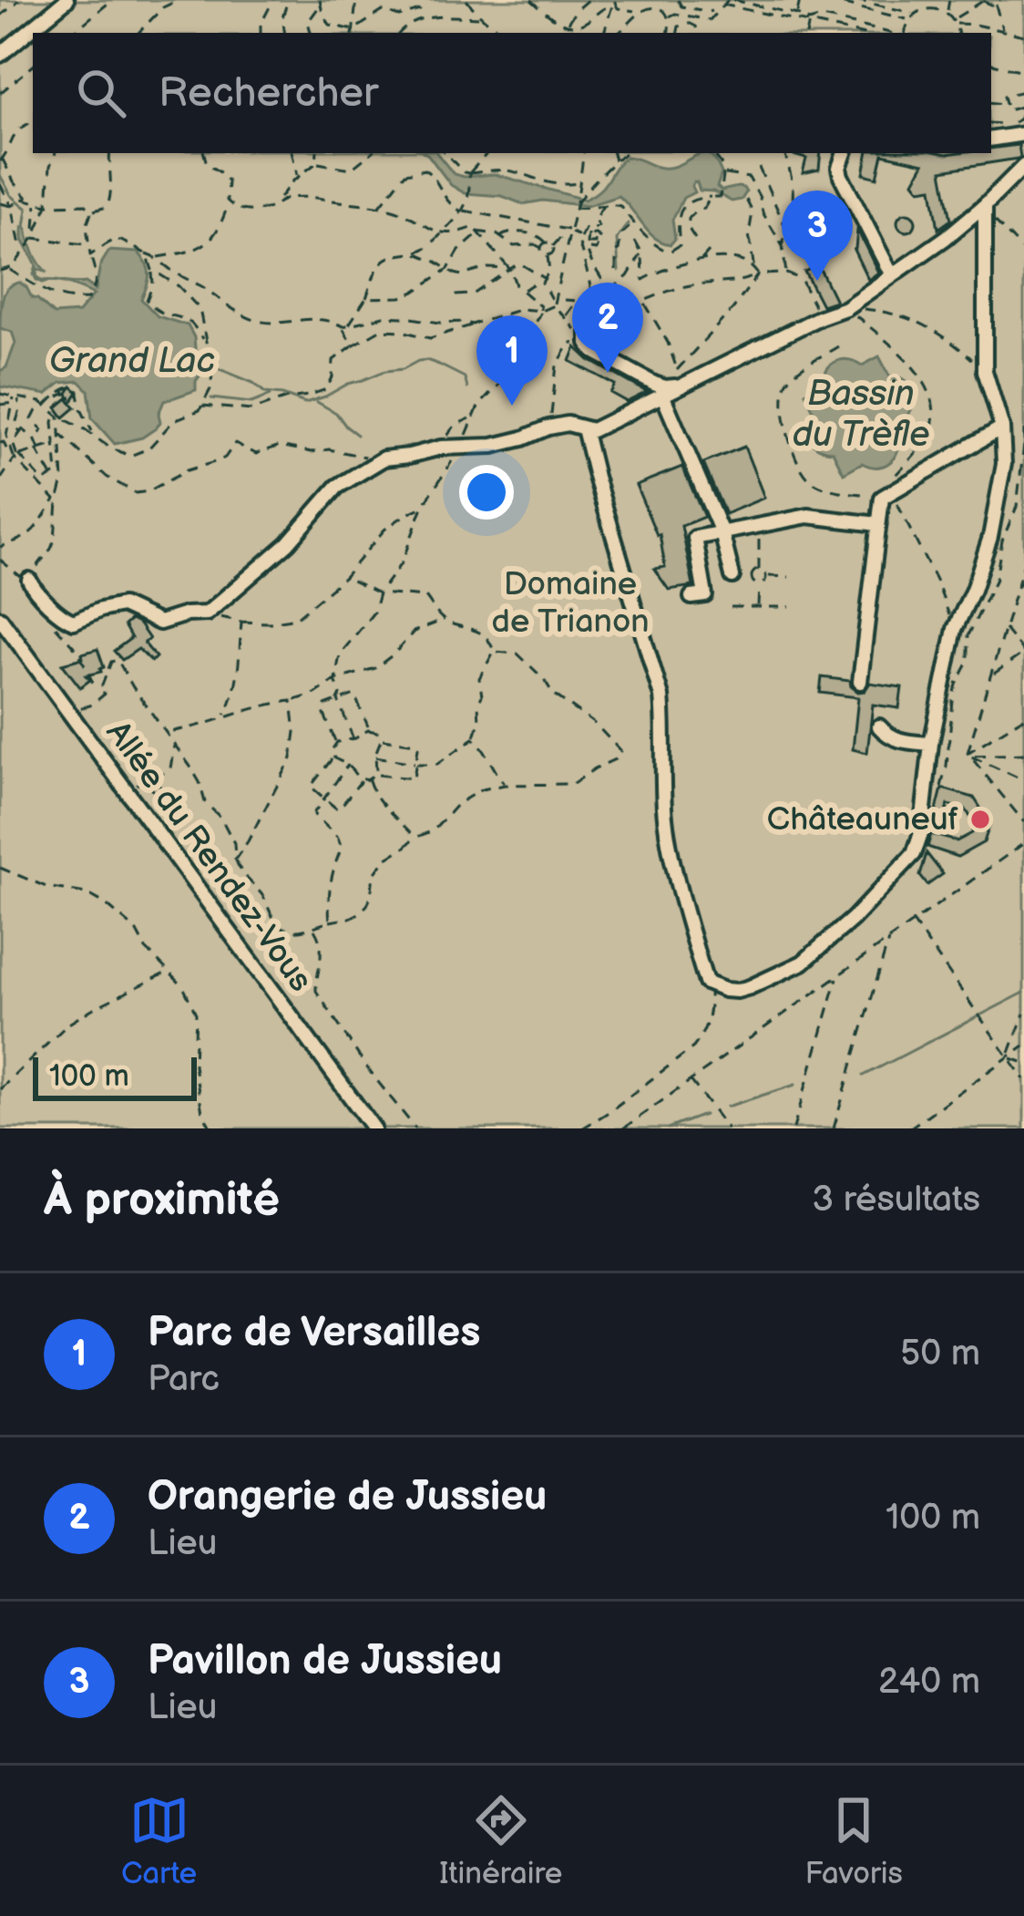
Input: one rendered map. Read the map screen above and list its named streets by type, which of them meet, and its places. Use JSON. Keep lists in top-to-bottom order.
{
  "streets": {
    "lane": ["Allée du Rendez-Vous"]
  },
  "water": ["Grand Lac", "Bassin du Trèfle"],
  "parks": ["Domaine de Trianon"],
  "places": ["Châteauneuf"],
  "scale_bar": "100 m",
  "page": {
    "search": "Rechercher",
    "pins": ["3", "2", "1"],
    "scale": "100 m",
    "heading": ["À proximité", "3 résultats"],
    "list": [
      {
        "mark": "1",
        "name": "Parc de Versailles",
        "note": "Parc",
        "value": "50 m"
      },
      {
        "mark": "2",
        "name": "Orangerie de Jussieu",
        "note": "Lieu",
        "value": "100 m"
      },
      {
        "mark": "3",
        "name": "Pavillon de Jussieu",
        "note": "Lieu",
        "value": "240 m"
      }
    ],
    "nav": ["Carte", "Itinéraire", "Favoris"]
  }
}
